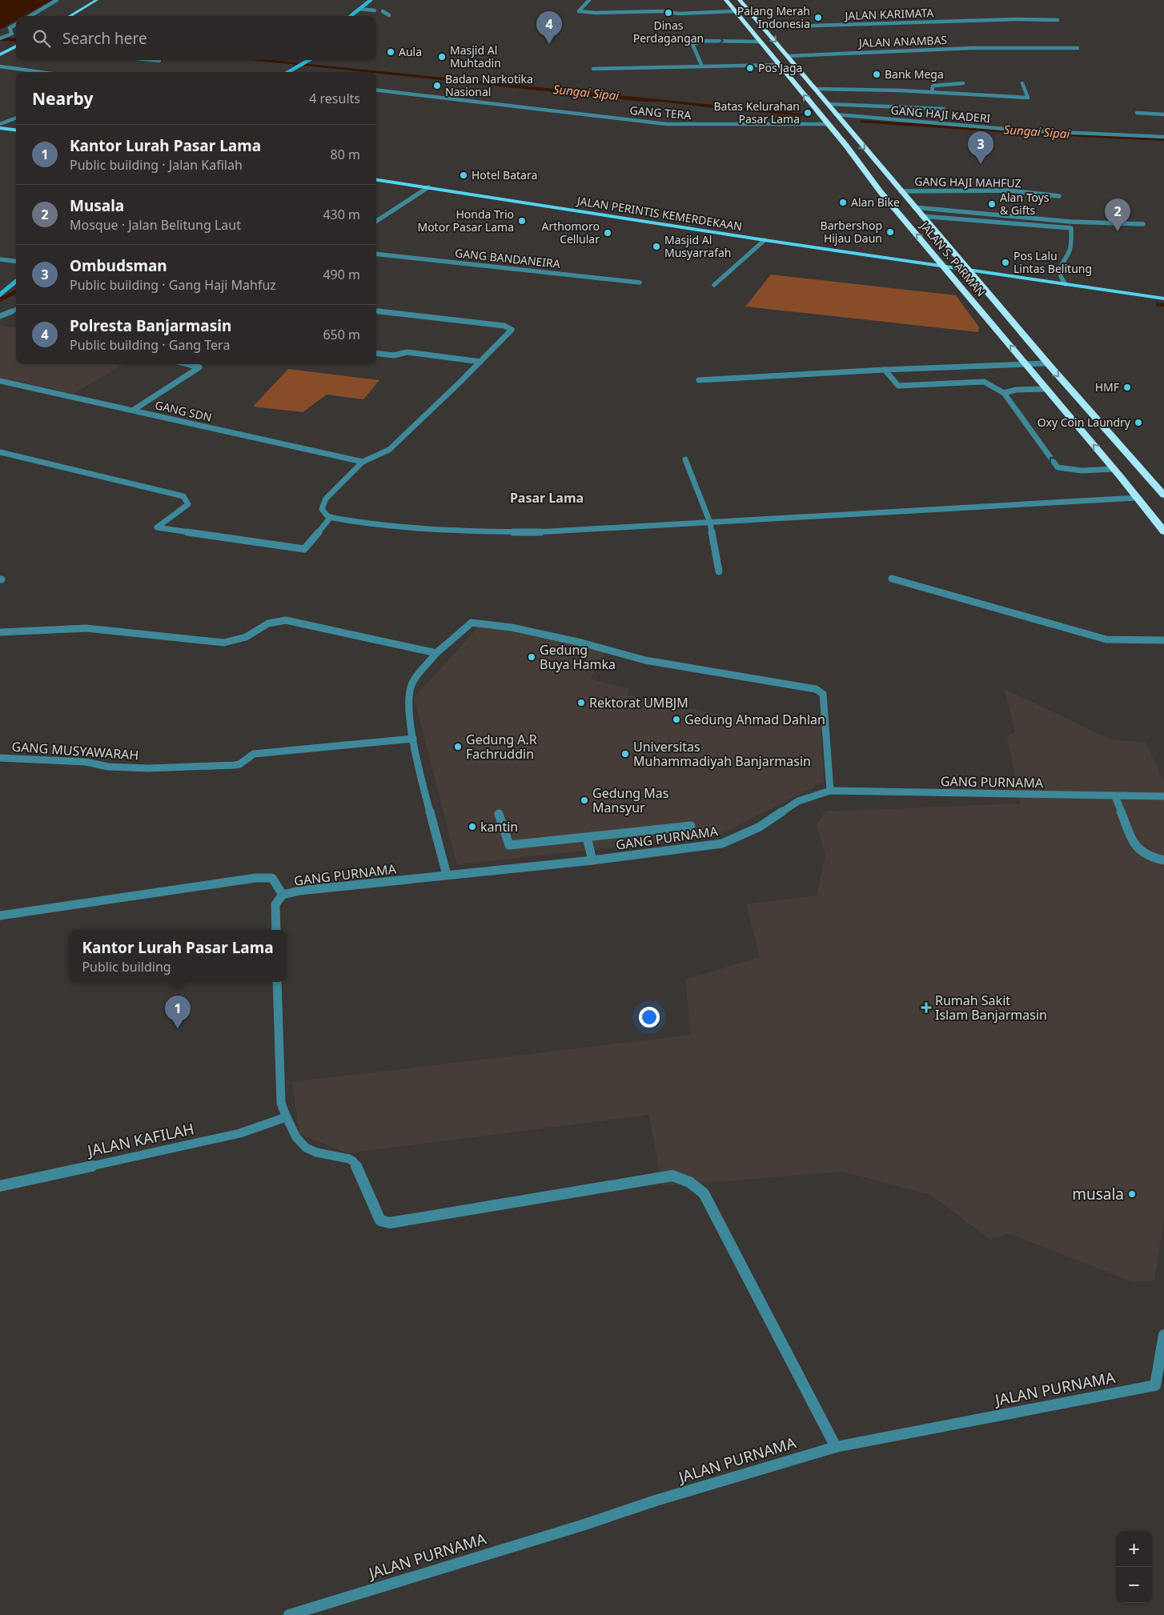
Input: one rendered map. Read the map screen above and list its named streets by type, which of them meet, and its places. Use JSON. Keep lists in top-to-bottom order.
{
  "streets": {
    "highway": ["JALAN S. PARMAN"],
    "main road": ["JALAN PERINTIS KEMERDEKAAN"],
    "street": [
      "JALAN KARIMATA",
      "JALAN ANAMBAS",
      "GANG TERA",
      "GANG HAJI KADERI",
      "GANG HAJI MAHFUZ",
      "GANG BANDANEIRA",
      "GANG SDN",
      "GANG MUSYAWARAH",
      "GANG PURNAMA",
      "JALAN KAFILAH",
      "JALAN PURNAMA"
    ]
  },
  "crossings": [
    ["JALAN KARIMATA", "JALAN S. PARMAN"],
    ["JALAN ANAMBAS", "JALAN S. PARMAN"],
    ["GANG TERA", "JALAN S. PARMAN"],
    ["GANG HAJI KADERI", "JALAN S. PARMAN"],
    ["GANG HAJI MAHFUZ", "JALAN S. PARMAN"],
    ["JALAN PERINTIS KEMERDEKAAN", "JALAN S. PARMAN"]
  ],
  "districts": ["Pasar Lama"],
  "water": ["Sungai Sipai"],
  "places": {
    "other": [
      "Dinas Perdagangan",
      "Palang Merah Indonesia",
      "Aula",
      "Masjid Al Muhtadin",
      "Pos Jaga",
      "Bank Mega",
      "Badan Narkotika Nasional",
      "Batas Kelurahan Pasar Lama",
      "Hotel Batara",
      "Alan Bike",
      "Alan Toys & Gifts",
      "Honda Trio Motor Pasar Lama",
      "Barbershop Hijau Daun",
      "Arthomoro Cellular",
      "Masjid Al Musyarrafah",
      "Pos Lalu Lintas Belitung",
      "HMF",
      "Oxy Coin Laundry",
      "Gedung Buya Hamka",
      "Rektorat UMBJM",
      "Gedung Ahmad Dahlan",
      "Gedung A.R Fachruddin",
      "Universitas Muhammadiyah Banjarmasin",
      "Gedung Mas Mansyur",
      "kantin",
      "musala"
    ],
    "health": ["Rumah Sakit Islam Banjarmasin"]
  },
  "page": {
    "pins": [
      "4",
      "3",
      "2",
      "1"
    ],
    "search": "Search here",
    "heading": ["Nearby", "4 results"],
    "list": [
      {
        "mark": "1",
        "name": "Kantor Lurah Pasar Lama",
        "note": "Public building · Jalan Kafilah",
        "value": "80 m"
      },
      {
        "mark": "2",
        "name": "Musala",
        "note": "Mosque · Jalan Belitung Laut",
        "value": "430 m"
      },
      {
        "mark": "3",
        "name": "Ombudsman",
        "note": "Public building · Gang Haji Mahfuz",
        "value": "490 m"
      },
      {
        "mark": "4",
        "name": "Polresta Banjarmasin",
        "note": "Public building · Gang Tera",
        "value": "650 m"
      }
    ],
    "popup": ["Kantor Lurah Pasar Lama", "Public building"],
    "map_buttons": ["+", "−"]
  }
}
